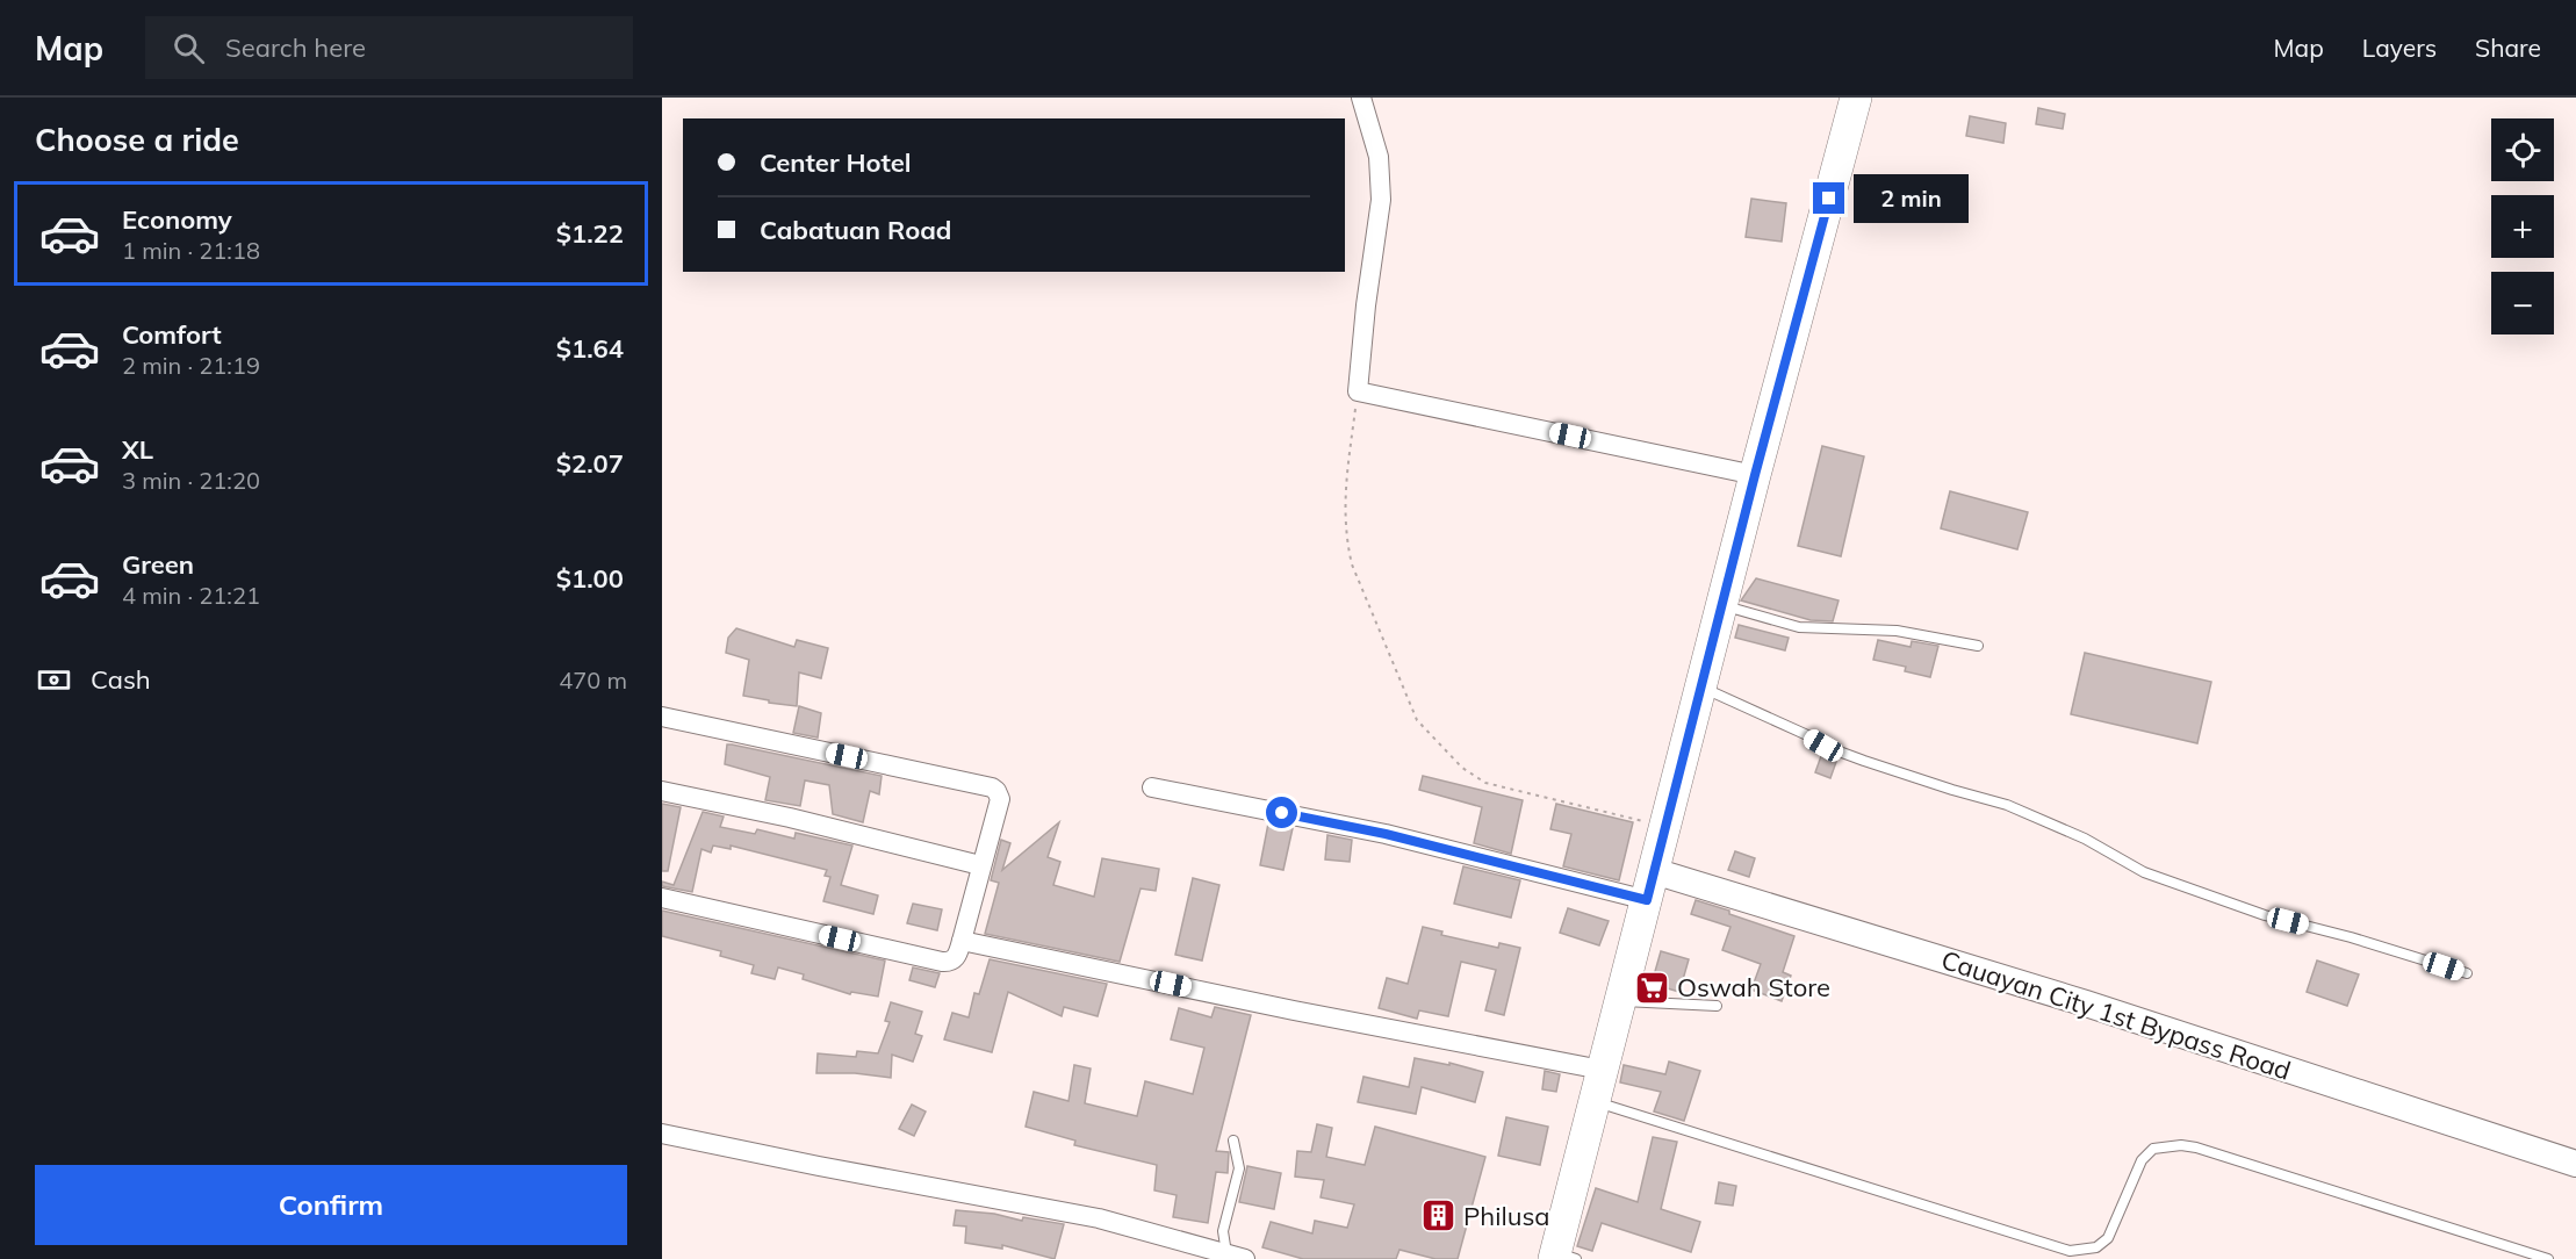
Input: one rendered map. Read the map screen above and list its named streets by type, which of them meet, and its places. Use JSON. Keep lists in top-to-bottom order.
{
  "streets": {
    "main road": ["Cauayan City 1st Bypass Road"]
  },
  "places": {
    "supermarket": ["Oswah Store"],
    "building": ["Philusa"]
  },
  "page": {
    "header": "Map",
    "search": "Search here",
    "nav": ["Map", "Layers", "Share"],
    "heading": "Choose a ride",
    "map_buttons": ["+", "−"],
    "banner": ["Center Hotel", "Cabatuan Road"],
    "bubble": "2 min",
    "list": [
      {
        "name": "Economy",
        "note": "1 min · 21:18",
        "value": "$1.22"
      },
      {
        "name": "Comfort",
        "note": "2 min · 21:19",
        "value": "$1.64"
      },
      {
        "name": "XL",
        "note": "3 min · 21:20",
        "value": "$2.07"
      },
      {
        "name": "Green",
        "note": "4 min · 21:21",
        "value": "$1.00"
      }
    ],
    "pay": ["Cash", "470 m"],
    "buttons": "Confirm"
  }
}
